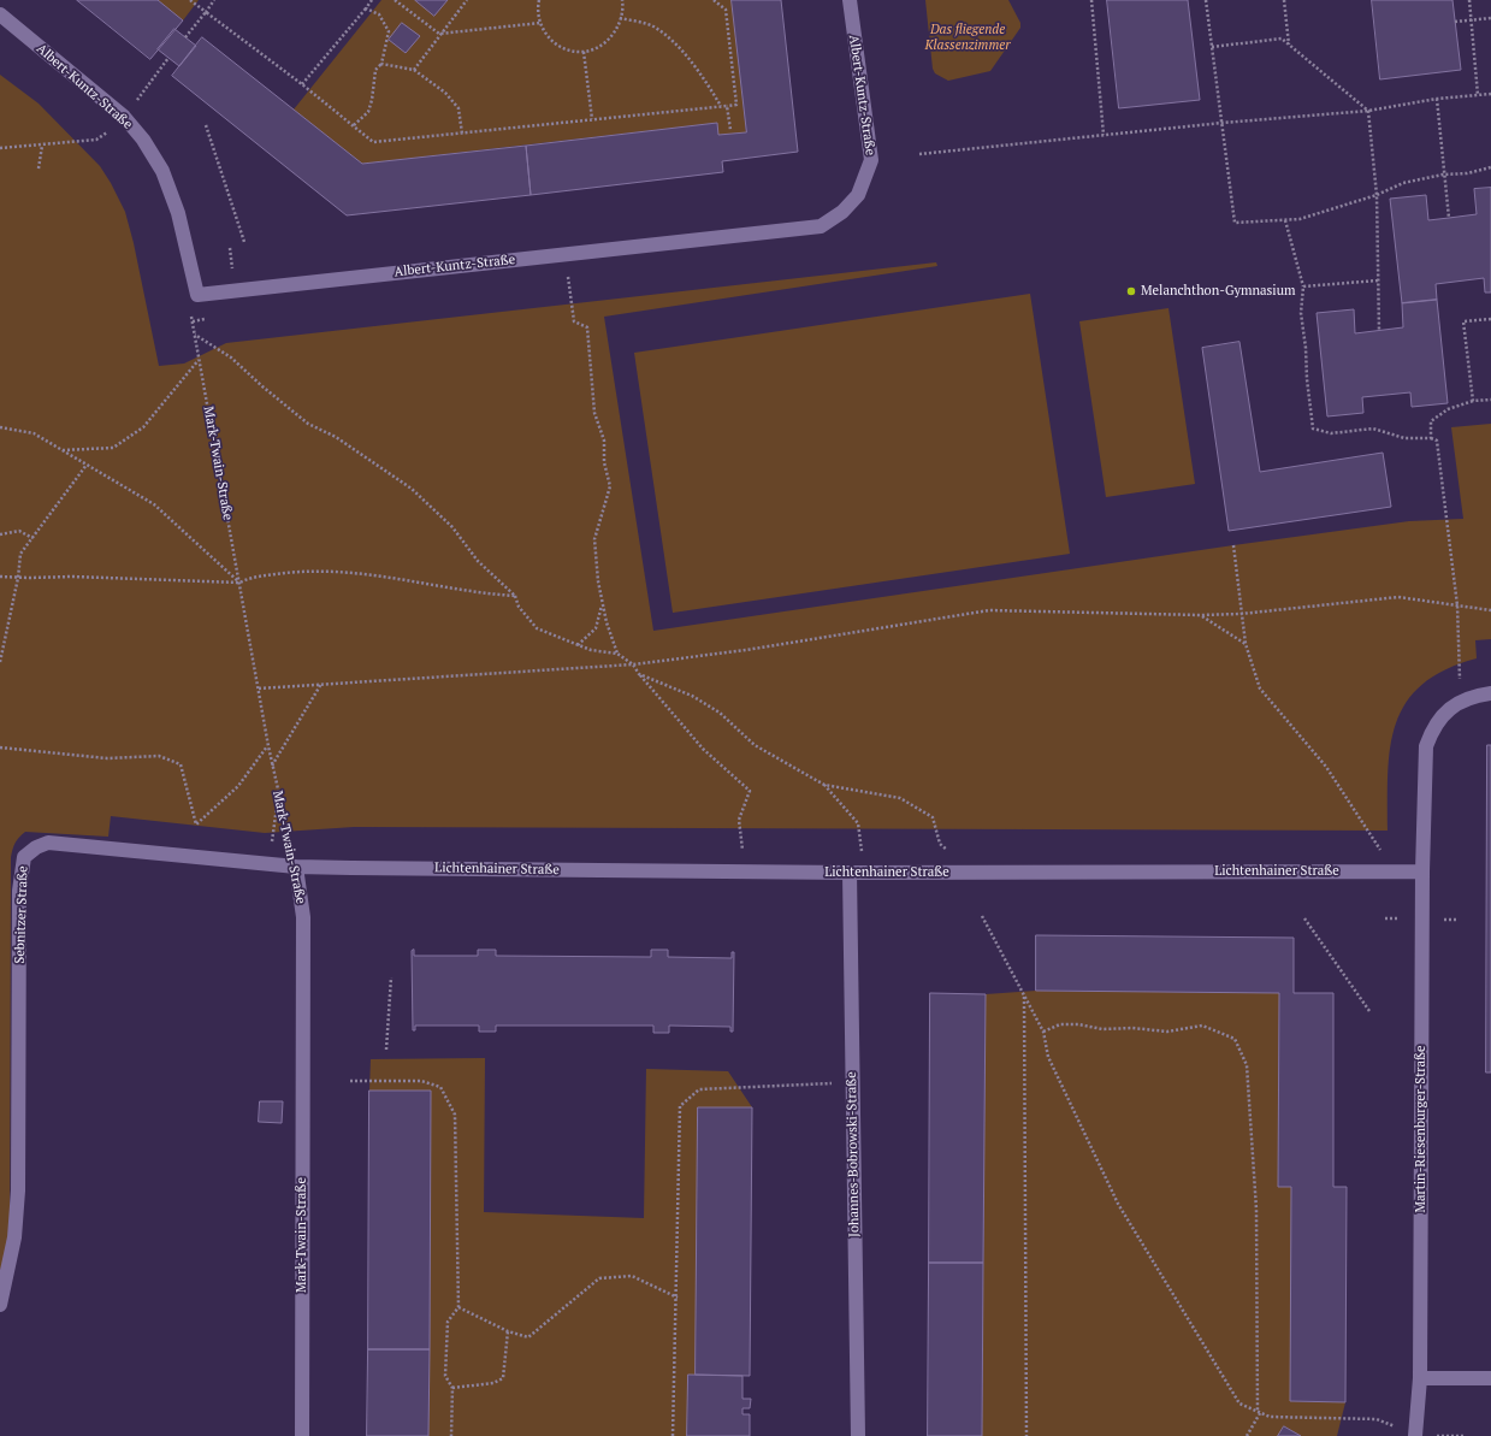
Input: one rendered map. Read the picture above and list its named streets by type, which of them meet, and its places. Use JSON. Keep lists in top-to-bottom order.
{
  "streets": {
    "street": [
      "Albert-Kuntz-Straße",
      "Mark-Twain-Straße",
      "Lichtenhainer Straße",
      "Sebnitzer Straße",
      "Martin-Riesenburger-Straße",
      "Johannes-Bobrowski-Straße"
    ]
  },
  "crossings": [
    ["Albert-Kuntz-Straße", "Mark-Twain-Straße"],
    ["Mark-Twain-Straße", "Sebnitzer Straße"],
    ["Lichtenhainer Straße", "Sebnitzer Straße"],
    ["Lichtenhainer Straße", "Martin-Riesenburger-Straße"],
    ["Lichtenhainer Straße", "Johannes-Bobrowski-Straße"]
  ],
  "parks": ["Das fliegende Klassenzimmer"],
  "places": ["Melanchthon-Gymnasium"]
}
